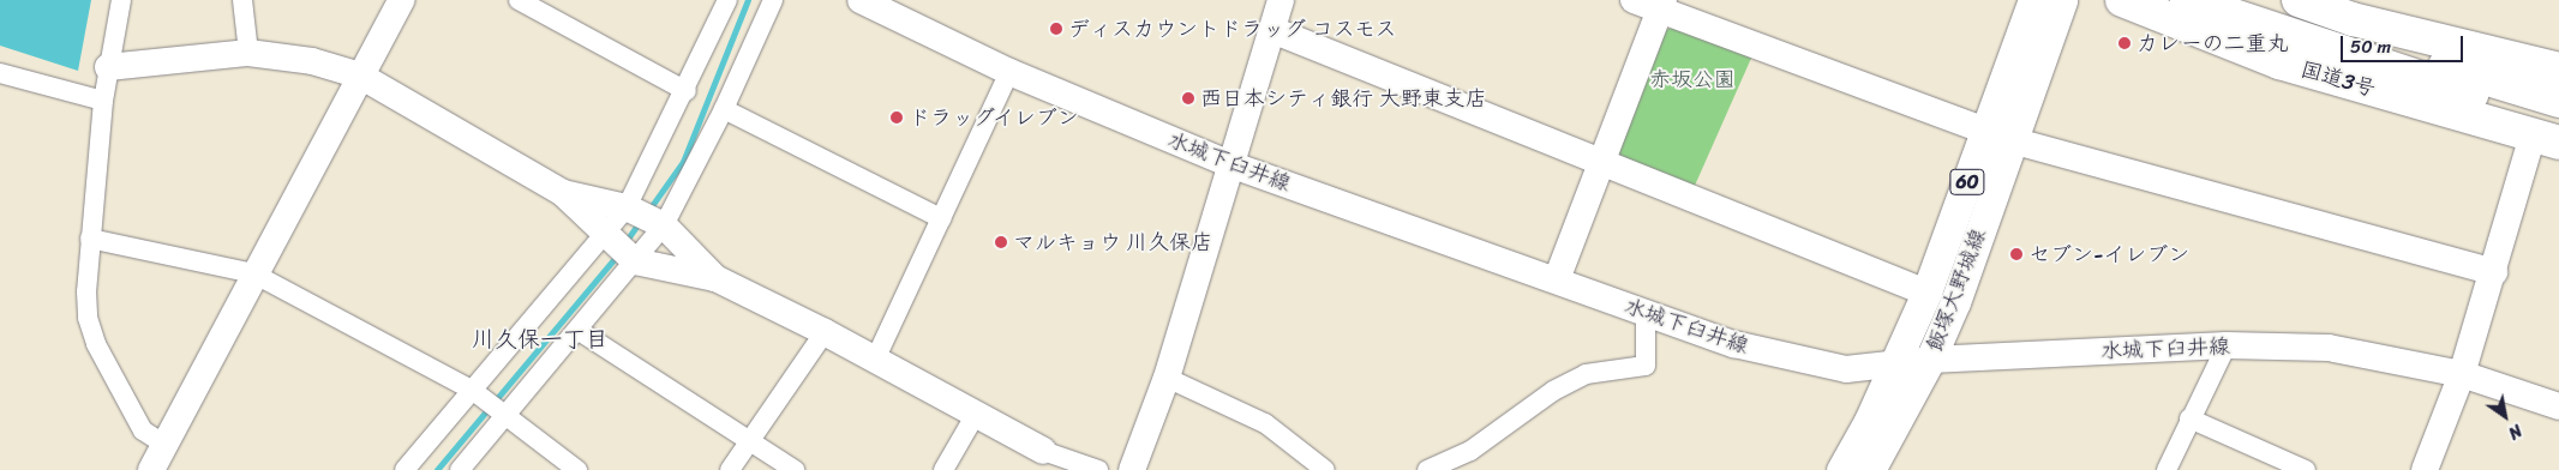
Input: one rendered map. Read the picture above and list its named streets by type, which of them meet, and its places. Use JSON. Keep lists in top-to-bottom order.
{
  "streets": {
    "highway": ["国道3号"],
    "main road": ["60", "飯塚大野城線"],
    "street": ["水城下臼井線"]
  },
  "crossings": [
    ["水城下臼井線", "飯塚大野城線"]
  ],
  "districts": ["川久保一丁目"],
  "parks": ["赤坂公園"],
  "places": [
    "ディスカウントドラッグ コスモス",
    "カレーの二重丸",
    "西日本シティ銀行 大野東支店",
    "ドラッグイレブン",
    "マルキョウ 川久保店",
    "セブン-イレブン"
  ],
  "scale_bar": "50 m",
  "north": "bottom right"
}
